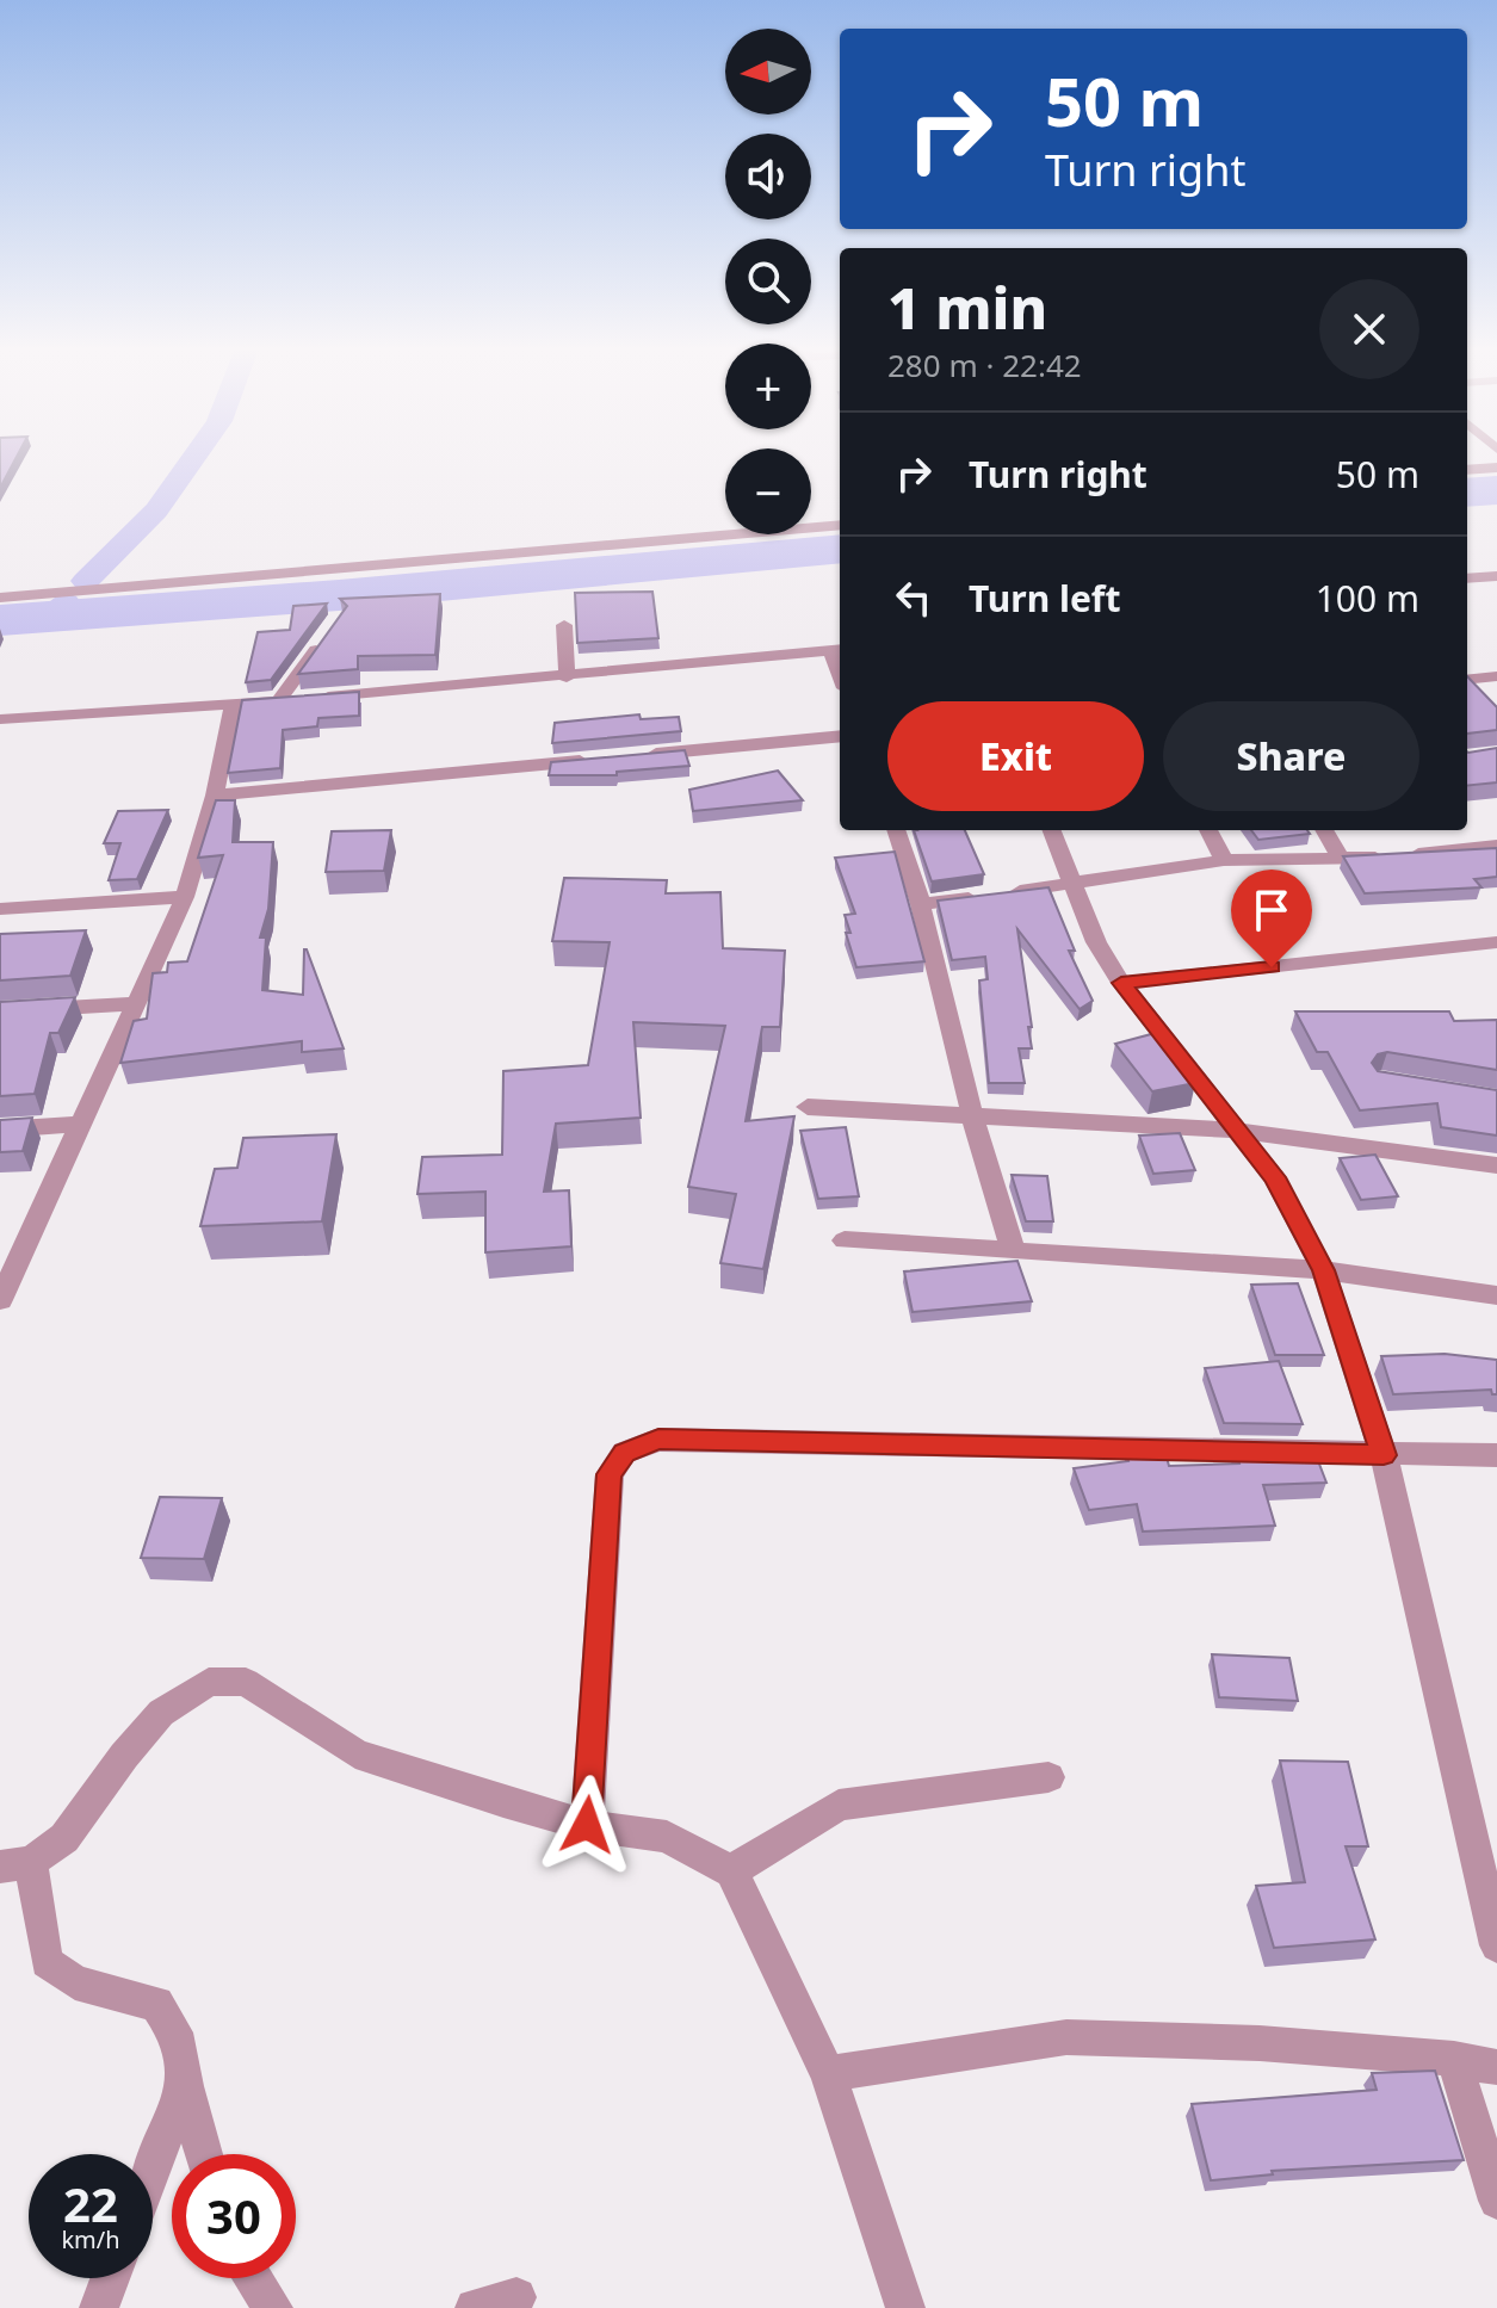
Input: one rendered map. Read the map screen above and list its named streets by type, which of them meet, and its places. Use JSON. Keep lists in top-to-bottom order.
{
  "north": "left",
  "page": {
    "map_buttons": ["+", "−"],
    "turn": ["50 m", "Turn right"],
    "heading": ["1 min", "280 m · 22:42"],
    "list": [
      {
        "name": "Turn right",
        "value": "50 m"
      },
      {
        "name": "Turn left",
        "value": "100 m"
      }
    ],
    "buttons": ["Exit", "Share"],
    "speed": "22 km/h",
    "limit": "30"
  }
}
